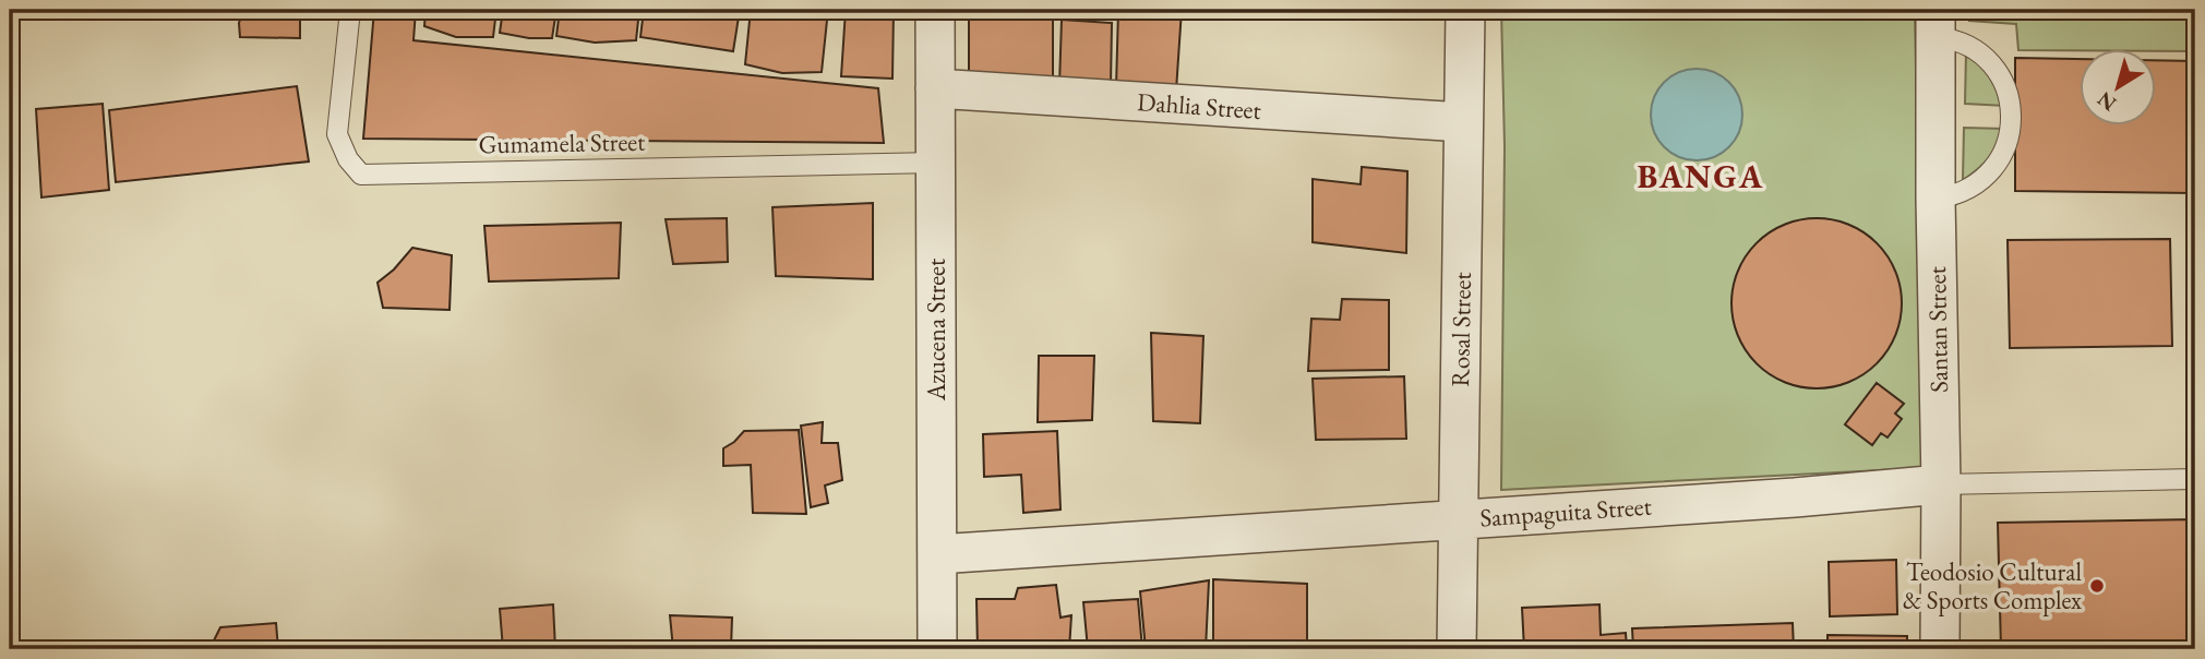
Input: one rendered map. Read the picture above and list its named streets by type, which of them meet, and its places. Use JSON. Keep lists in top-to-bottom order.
{
  "streets": {
    "street": [
      "Dahlia Street",
      "Azucena Street",
      "Rosal Street",
      "Santan Street",
      "Sampaguita Street"
    ],
    "lane": ["Gumamela Street"]
  },
  "crossings": [
    ["Dahlia Street", "Azucena Street"],
    ["Dahlia Street", "Rosal Street"],
    ["Gumamela Street", "Azucena Street"],
    ["Azucena Street", "Sampaguita Street"],
    ["Rosal Street", "Sampaguita Street"],
    ["Santan Street", "Sampaguita Street"]
  ],
  "districts": ["BANGA"],
  "places": ["Teodosio Cultural & Sports Complex"],
  "north": "bottom left"
}
